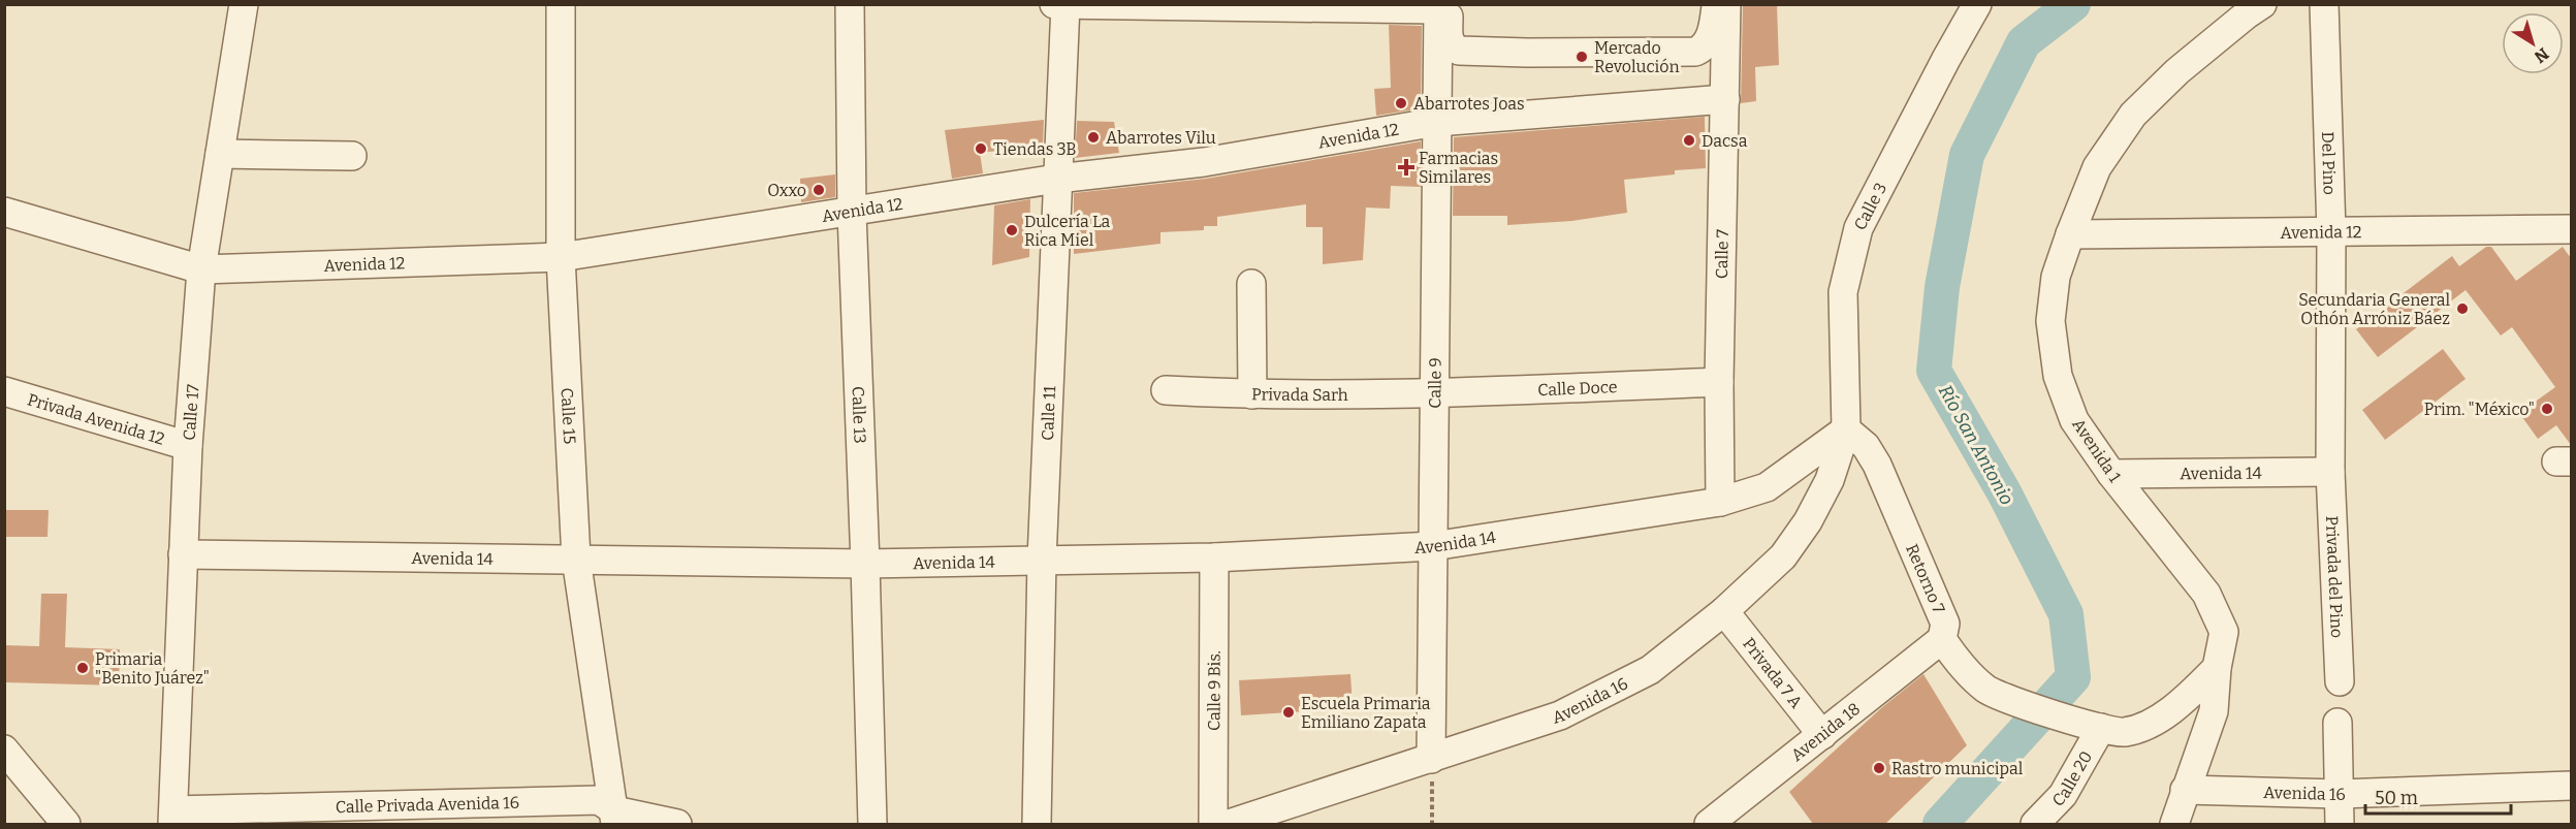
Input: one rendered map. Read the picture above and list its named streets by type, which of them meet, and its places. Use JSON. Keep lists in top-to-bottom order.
{
  "streets": {
    "street": [
      "Avenida 12",
      "Del Pino",
      "Calle 3",
      "Calle 7",
      "Calle 9",
      "Calle Doce",
      "Privada Sarh",
      "Calle 17",
      "Calle 11",
      "Calle 13",
      "Calle 15",
      "Privada Avenida 12",
      "Avenida 1",
      "Avenida 14",
      "Privada del Pino",
      "Retorno 7",
      "Privada 7 A",
      "Calle 9 Bis.",
      "Avenida 16",
      "Avenida 18",
      "Calle 20",
      "Calle Privada Avenida 16"
    ]
  },
  "crossings": [
    ["Avenida 12", "Del Pino"],
    ["Avenida 12", "Calle 7"],
    ["Avenida 12", "Calle 9"],
    ["Avenida 12", "Calle 17"],
    ["Avenida 12", "Calle 11"],
    ["Avenida 12", "Calle 13"],
    ["Avenida 12", "Calle 15"],
    ["Avenida 12", "Avenida 1"],
    ["Del Pino", "Avenida 14"],
    ["Del Pino", "Privada del Pino"],
    ["Calle 3", "Retorno 7"],
    ["Calle 3", "Avenida 16"],
    ["Calle 7", "Calle Doce"],
    ["Calle 7", "Avenida 14"],
    ["Calle 9", "Calle Doce"],
    ["Calle 9", "Privada Sarh"],
    ["Calle 9", "Avenida 14"],
    ["Calle 9", "Avenida 16"],
    ["Calle Doce", "Privada Sarh"],
    ["Calle 17", "Privada Avenida 12"],
    ["Calle 17", "Avenida 14"],
    ["Calle 17", "Calle Privada Avenida 16"],
    ["Calle 11", "Avenida 14"],
    ["Calle 13", "Avenida 14"],
    ["Calle 15", "Avenida 14"],
    ["Calle 15", "Calle Privada Avenida 16"],
    ["Avenida 1", "Avenida 14"],
    ["Avenida 1", "Retorno 7"],
    ["Avenida 1", "Avenida 16"],
    ["Avenida 14", "Privada del Pino"],
    ["Avenida 14", "Calle 9 Bis."],
    ["Retorno 7", "Avenida 16"],
    ["Retorno 7", "Avenida 18"],
    ["Retorno 7", "Calle 20"],
    ["Privada 7 A", "Avenida 16"],
    ["Privada 7 A", "Avenida 18"]
  ],
  "water": ["Río San Antonio"],
  "places": {
    "other": [
      "Mercado Revolución",
      "Abarrotes Joas",
      "Abarrotes Vilu",
      "Dacsa",
      "Tiendas 3B",
      "Oxxo",
      "Dulcería La Rica Miel",
      "Secundaria General Othón Arróniz Báez",
      "Prim. \"México\"",
      "Primaria \"Benito Juárez\"",
      "Escuela Primaria Emiliano Zapata",
      "Rastro municipal"
    ],
    "health": ["Farmacias Similares"]
  },
  "scale_bar": "50 m",
  "north": "bottom right"
}
